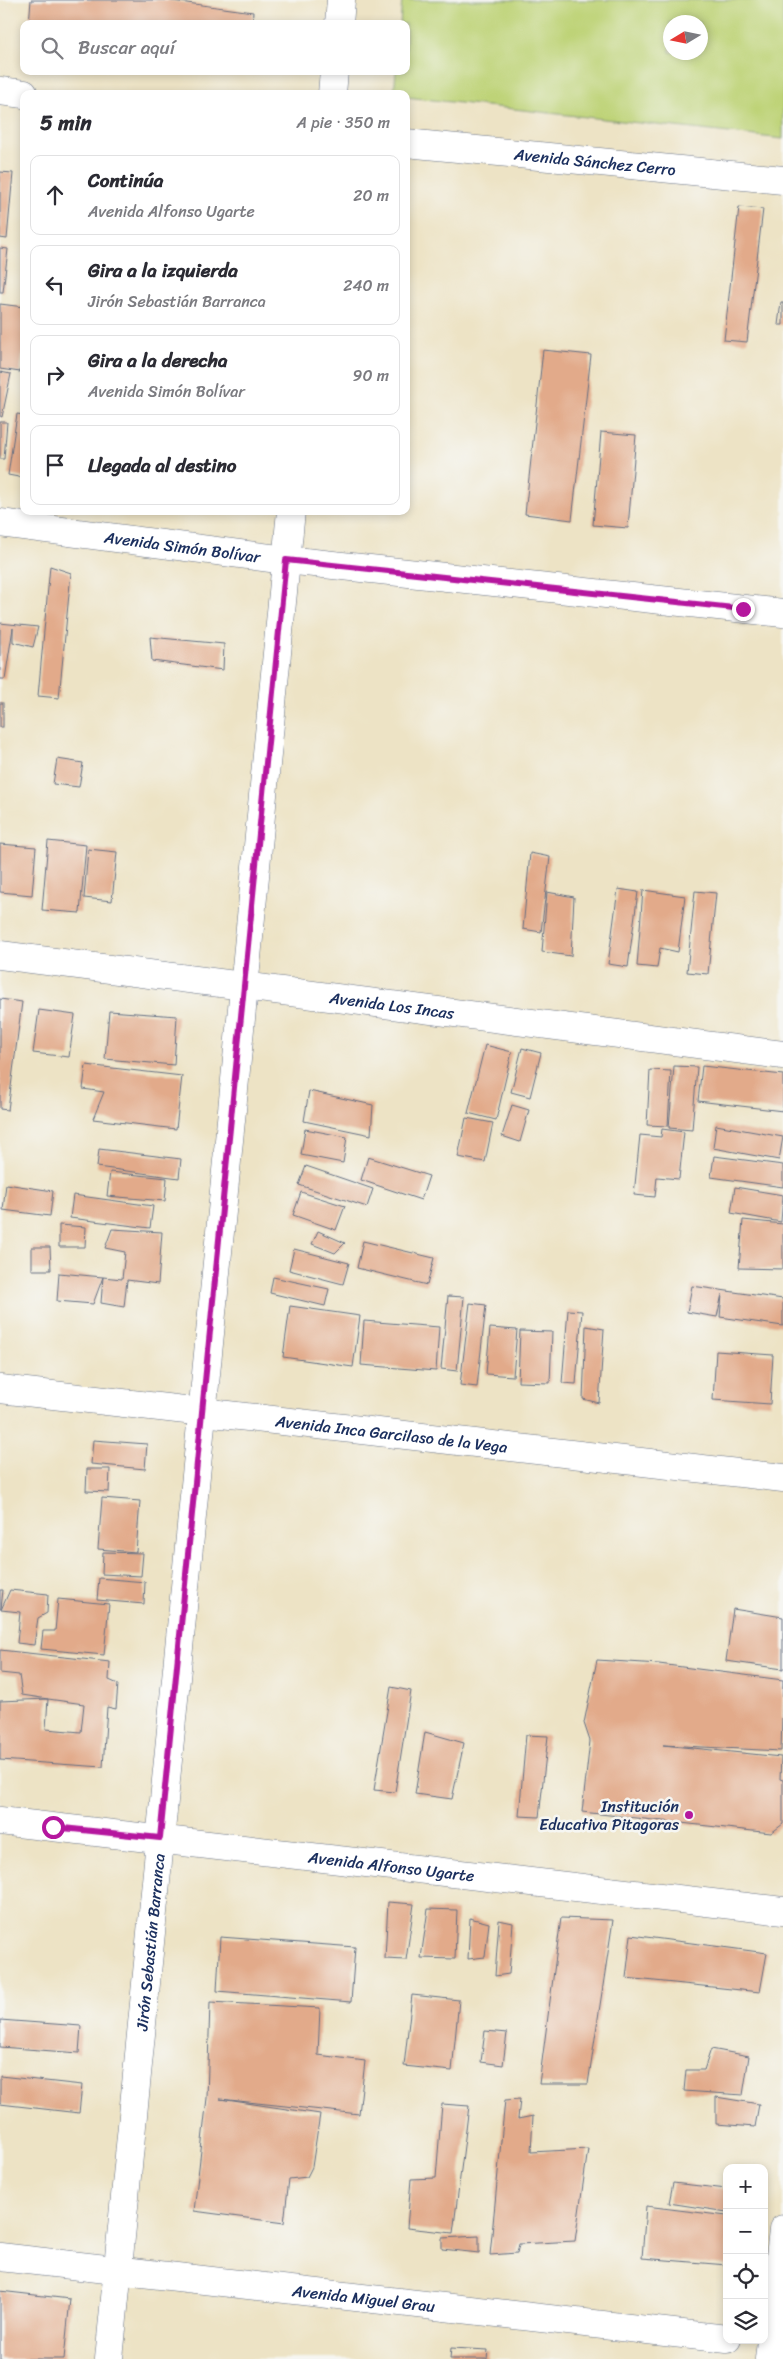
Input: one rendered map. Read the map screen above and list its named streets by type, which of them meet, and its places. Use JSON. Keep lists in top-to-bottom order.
{
  "streets": {
    "street": [
      "Avenida Sánchez Cerro",
      "Avenida Simón Bolívar",
      "Avenida Los Incas",
      "Avenida Inca Garcilaso de la Vega",
      "Avenida Alfonso Ugarte",
      "Jirón Sebastián Barranca",
      "Avenida Miguel Grau"
    ]
  },
  "crossings": [
    ["Avenida Simón Bolívar", "Jirón Sebastián Barranca"],
    ["Avenida Los Incas", "Jirón Sebastián Barranca"],
    ["Avenida Inca Garcilaso de la Vega", "Jirón Sebastián Barranca"],
    ["Avenida Alfonso Ugarte", "Jirón Sebastián Barranca"],
    ["Jirón Sebastián Barranca", "Avenida Miguel Grau"]
  ],
  "places": ["Institución Educativa Pitagoras"],
  "north": "left",
  "page": {
    "search": "Buscar aquí",
    "heading": ["5 min", "A pie · 350 m"],
    "list": [
      ["Continúa", "Avenida Alfonso Ugarte", "20 m"],
      ["Gira a la izquierda", "Jirón Sebastián Barranca", "240 m"],
      ["Gira a la derecha", "Avenida Simón Bolívar", "90 m"],
      "Llegada al destino"
    ],
    "map_buttons": ["+", "−"]
  }
}
